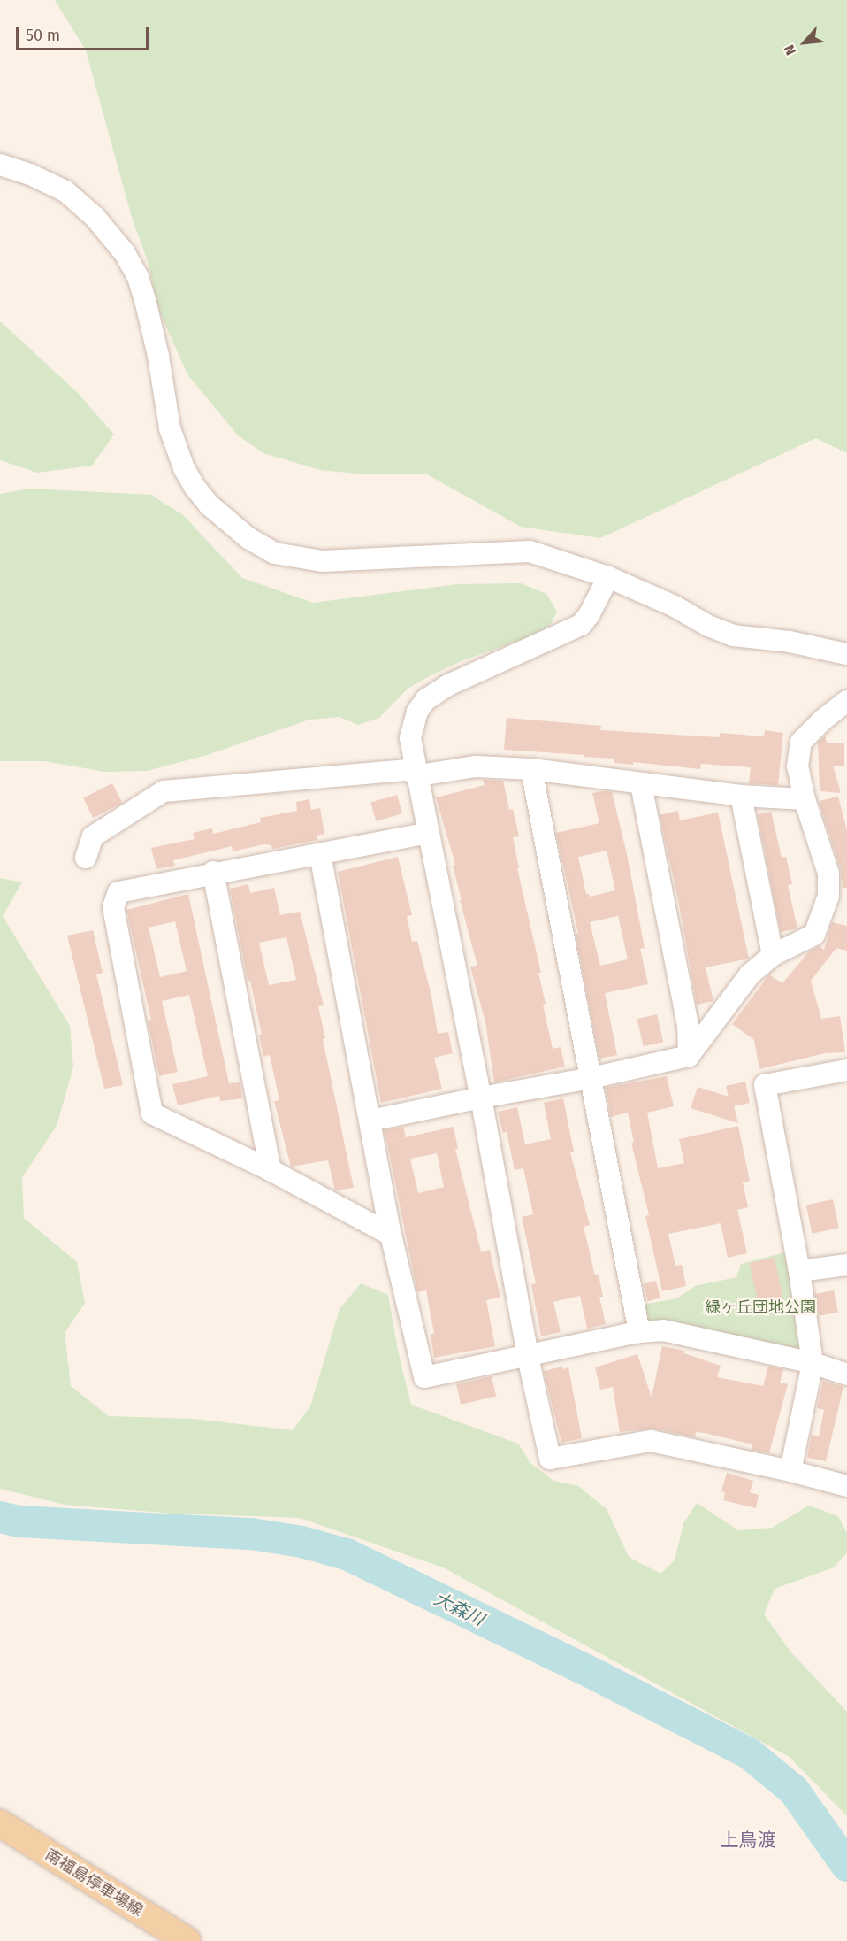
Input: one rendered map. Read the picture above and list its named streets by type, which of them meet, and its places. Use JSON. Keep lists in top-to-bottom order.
{
  "streets": {
    "main road": ["南福島停車場線"]
  },
  "districts": ["上鳥渡"],
  "water": ["大森川"],
  "parks": ["緑ヶ丘団地公園"],
  "scale_bar": "50 m",
  "north": "bottom left"
}
